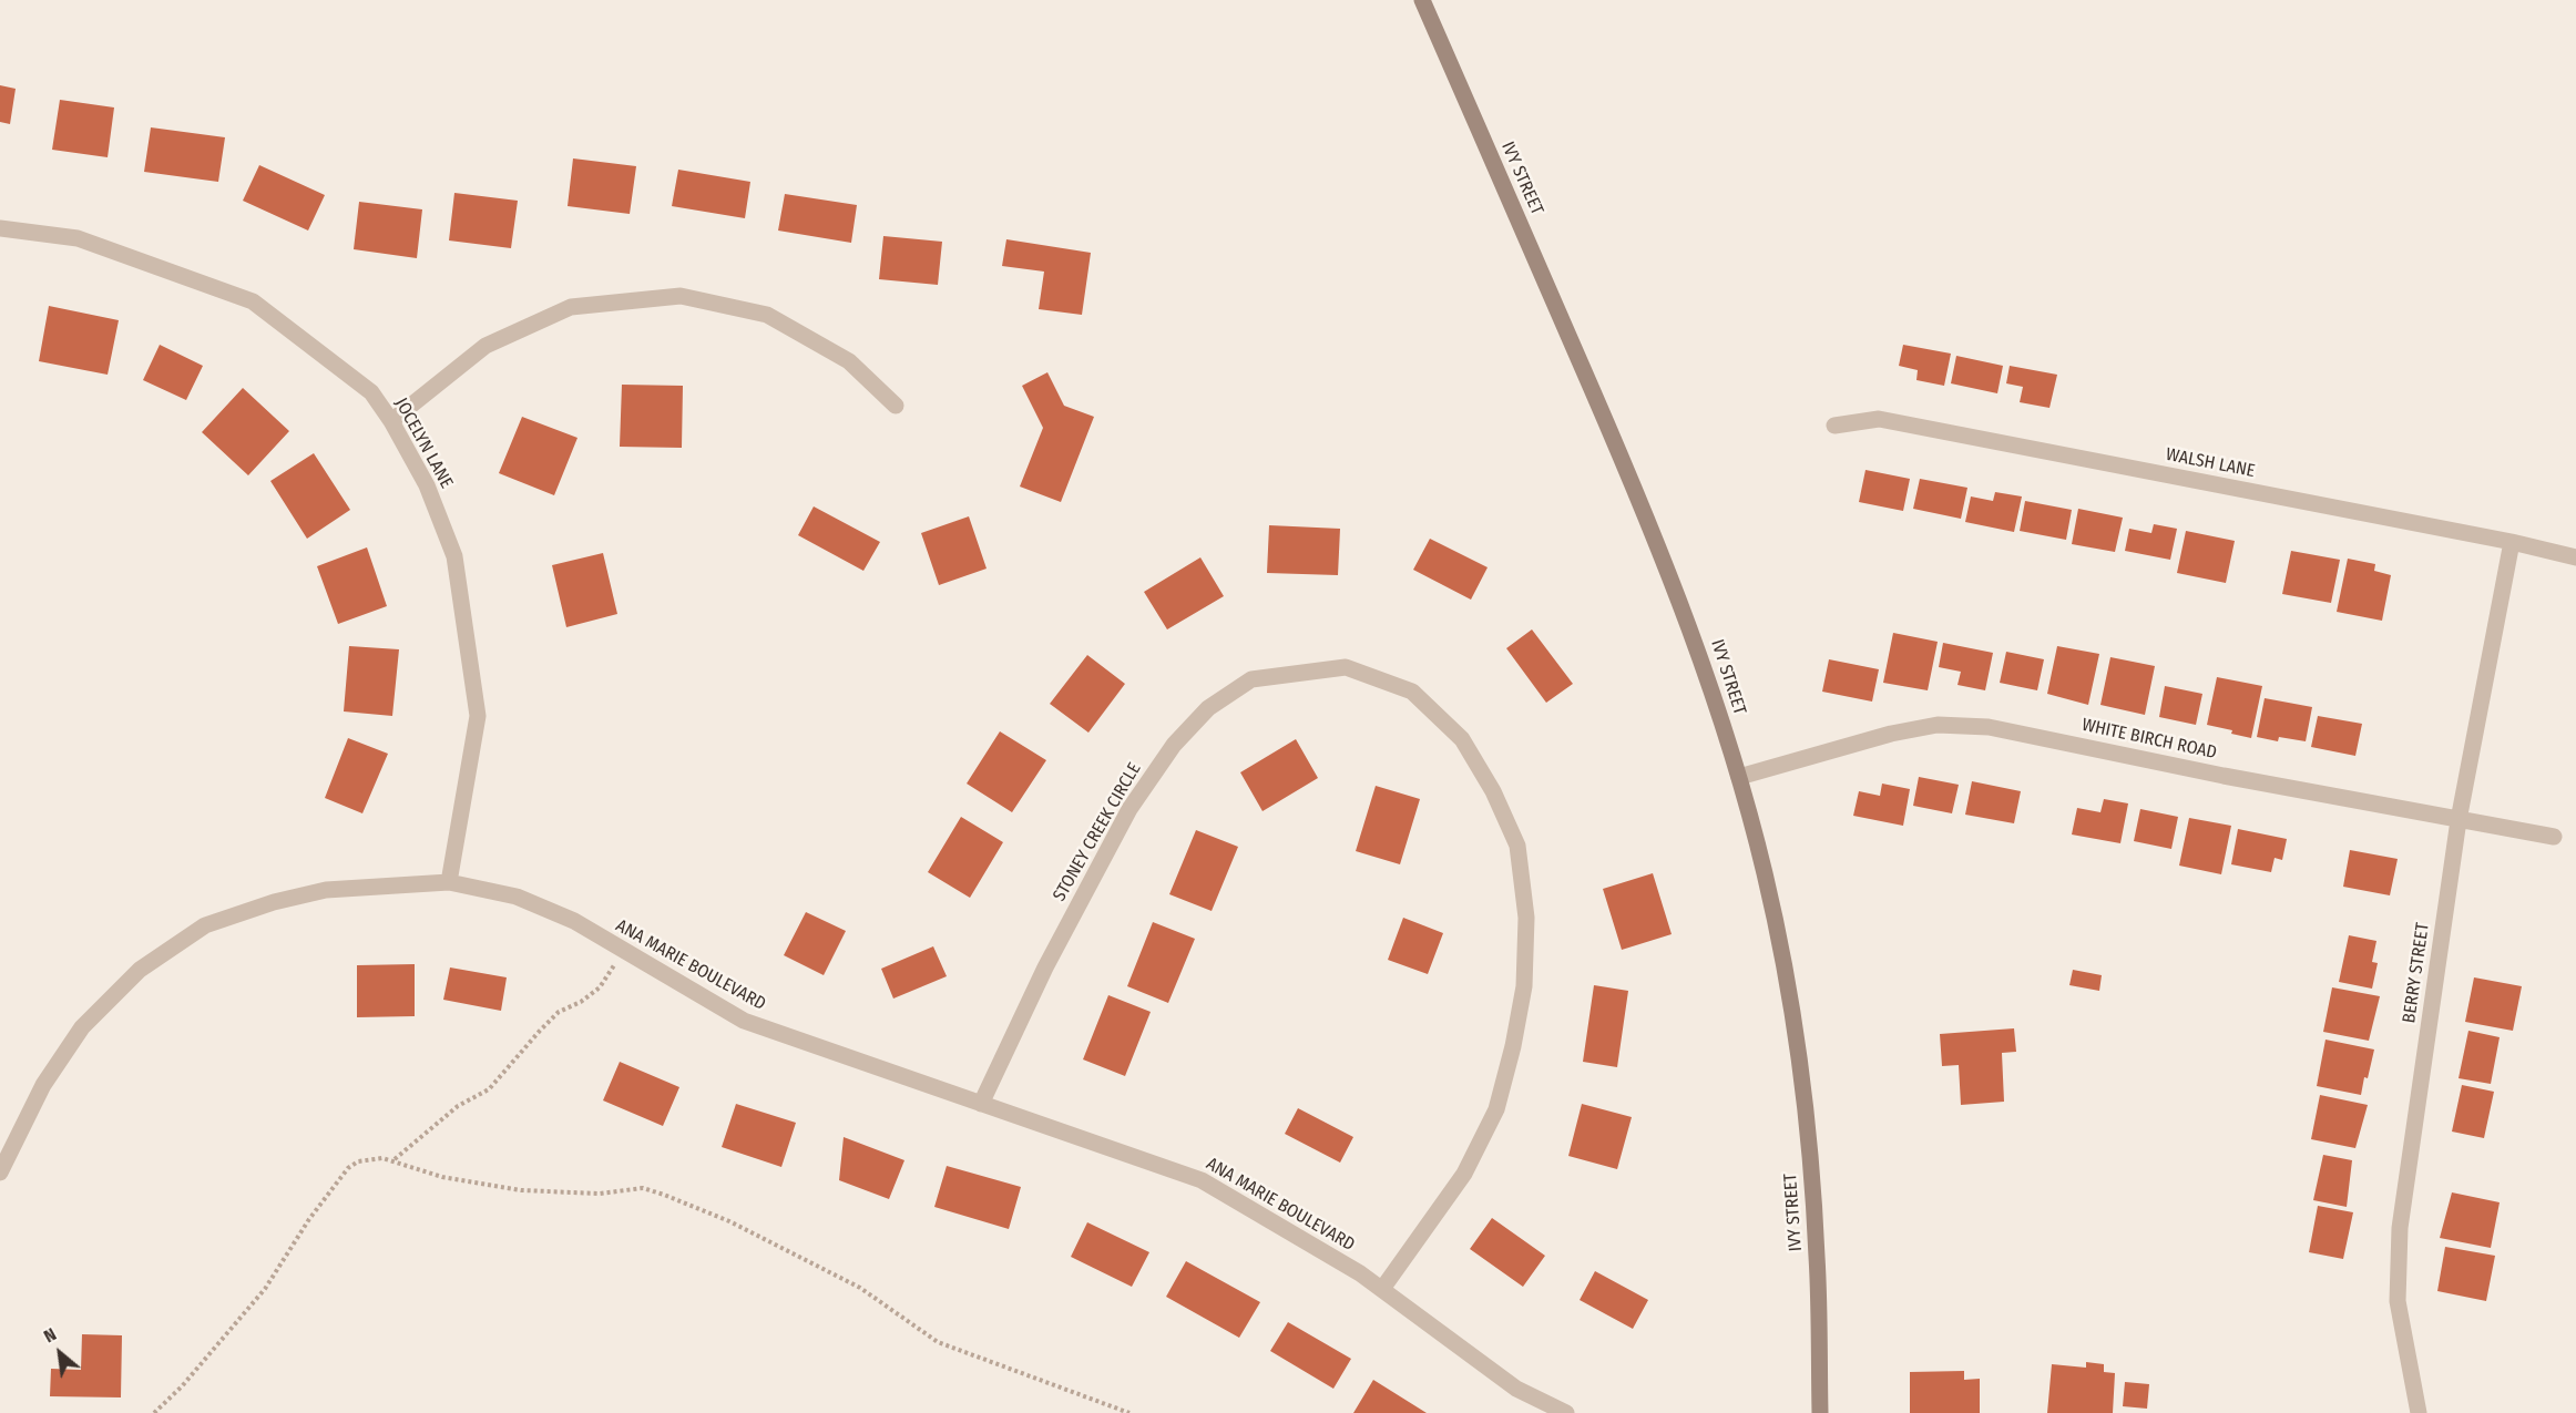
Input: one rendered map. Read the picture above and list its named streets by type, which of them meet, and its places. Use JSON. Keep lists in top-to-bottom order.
{
  "streets": {
    "main road": ["IVY STREET"],
    "street": [
      "JOCELYN LANE",
      "WALSH LANE",
      "WHITE BIRCH ROAD",
      "STONEY CREEK CIRCLE",
      "ANA MARIE BOULEVARD",
      "BERRY STREET"
    ]
  },
  "crossings": [
    ["IVY STREET", "WHITE BIRCH ROAD"],
    ["JOCELYN LANE", "ANA MARIE BOULEVARD"],
    ["WALSH LANE", "BERRY STREET"],
    ["WHITE BIRCH ROAD", "BERRY STREET"],
    ["STONEY CREEK CIRCLE", "ANA MARIE BOULEVARD"]
  ],
  "north": "top left"
}
